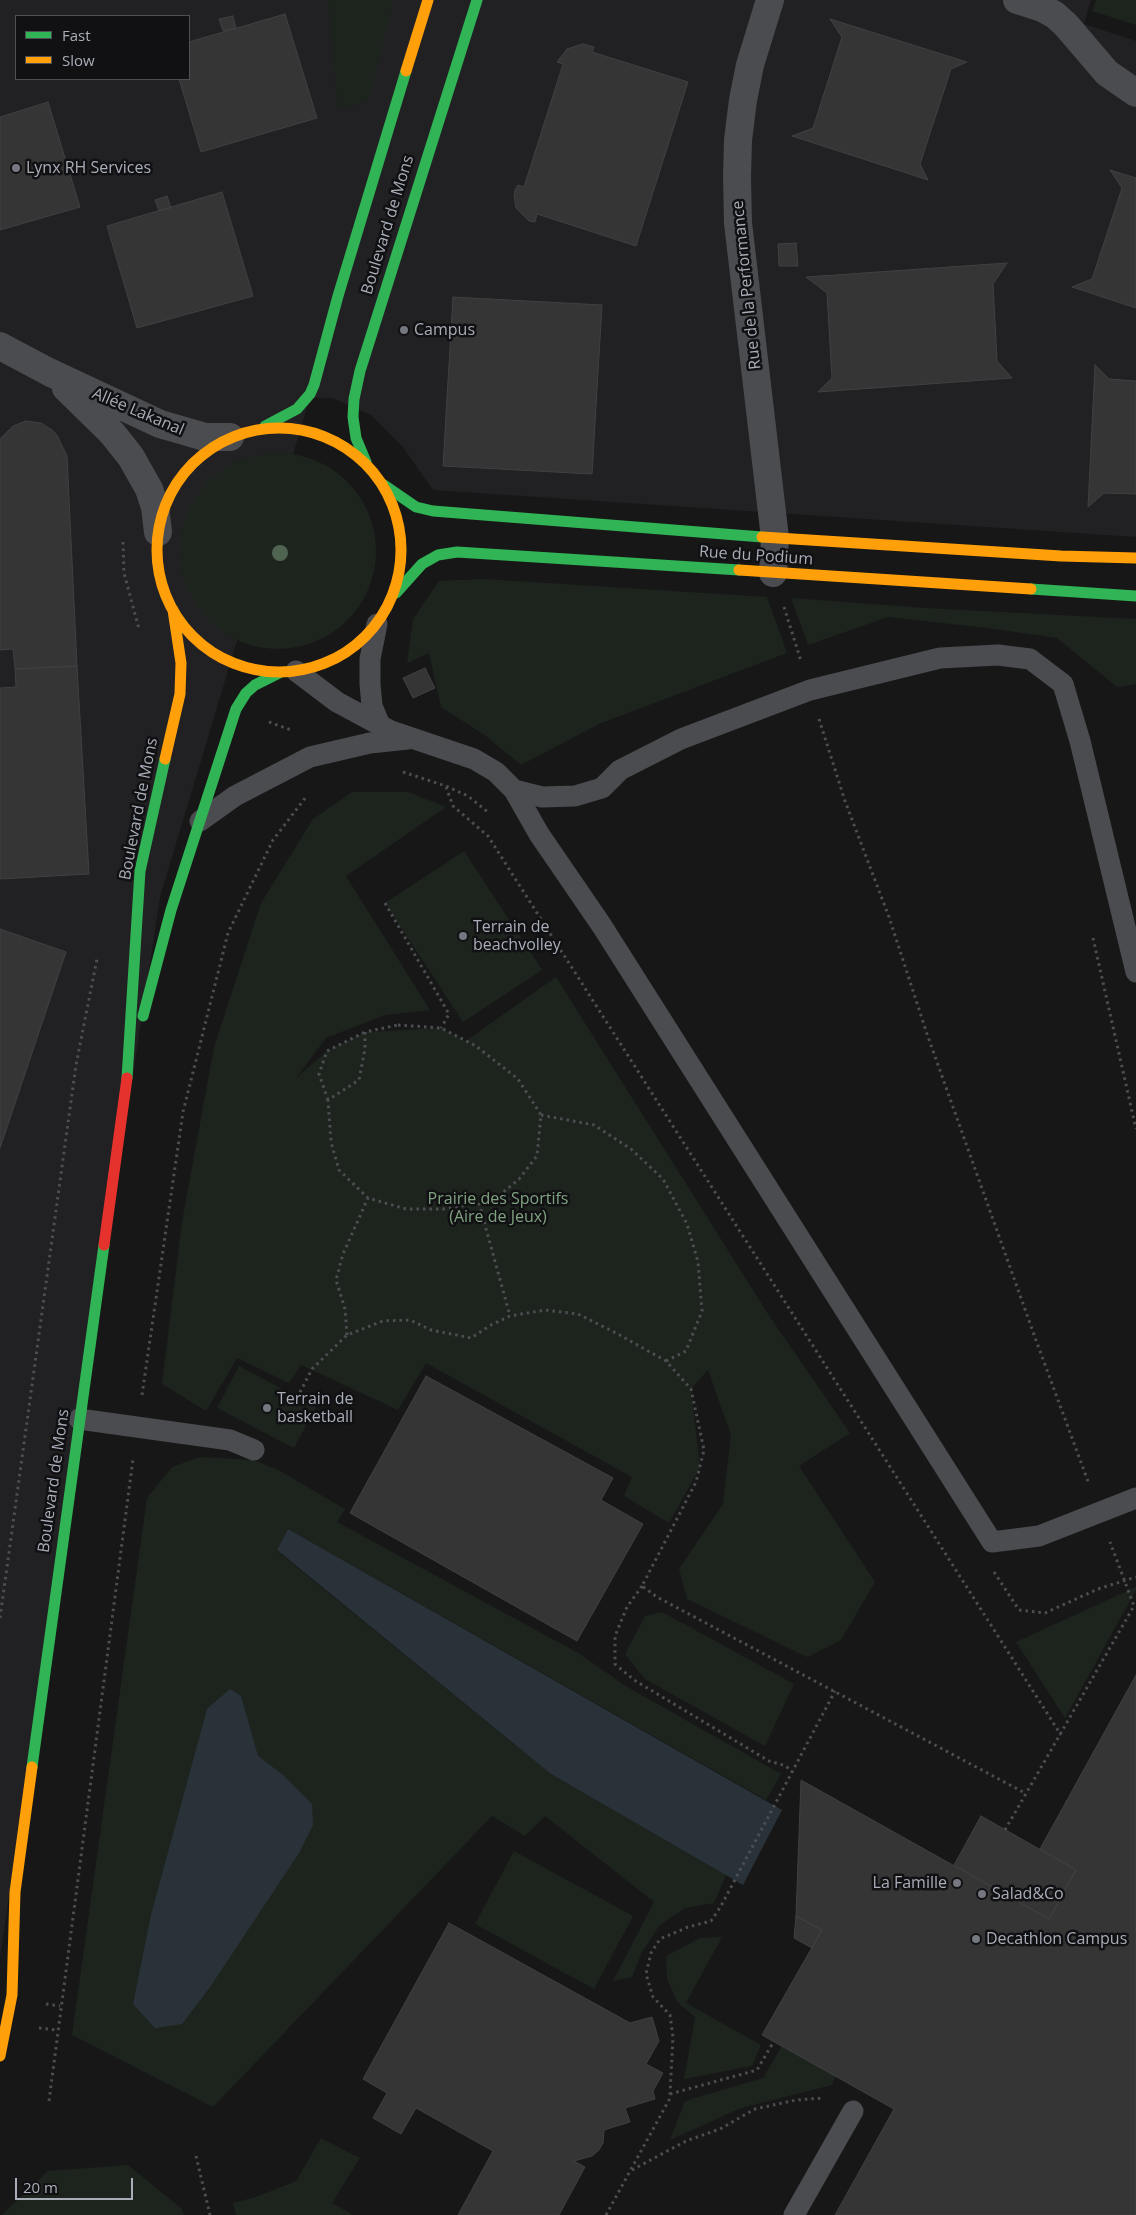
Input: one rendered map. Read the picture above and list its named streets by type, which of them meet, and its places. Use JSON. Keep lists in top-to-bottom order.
{
  "streets": {
    "main road": ["Boulevard de Mons", "Rue du Podium"],
    "street": ["Rue de la Performance", "Allée Lakanal"]
  },
  "crossings": [
    ["Rue de la Performance", "Rue du Podium"]
  ],
  "parks": ["Prairie des Sportifs (Aire de Jeux)"],
  "places": [
    "Lynx RH Services",
    "Campus",
    "Terrain de beachvolley",
    "Terrain de basketball",
    "La Famille",
    "Salad&Co",
    "Decathlon Campus"
  ],
  "legend": ["Fast", "Slow"],
  "scale_bar": "20 m"
}
